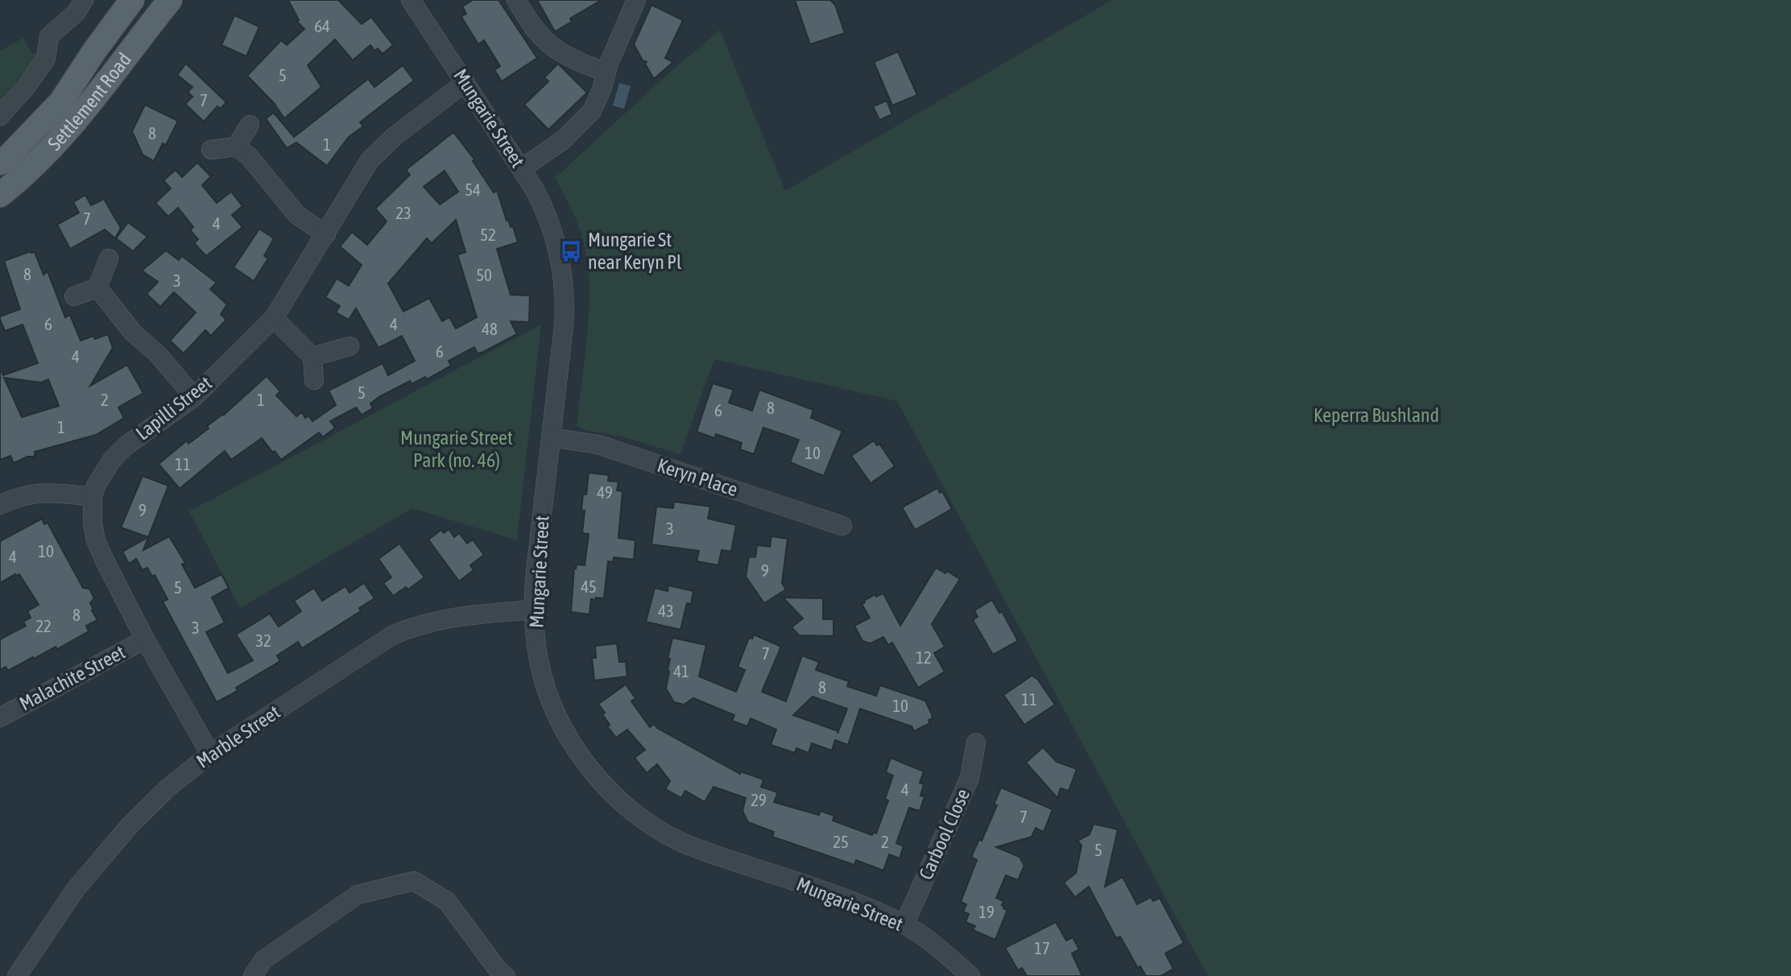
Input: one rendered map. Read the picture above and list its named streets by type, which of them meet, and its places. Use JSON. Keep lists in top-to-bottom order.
{
  "streets": {
    "main road": ["Settlement Road"],
    "street": [
      "Mungarie Street",
      "Lapilli Street",
      "Keryn Place",
      "Malachite Street",
      "Marble Street",
      "Carbool Close"
    ]
  },
  "crossings": [
    ["Mungarie Street", "Lapilli Street"],
    ["Mungarie Street", "Keryn Place"],
    ["Mungarie Street", "Marble Street"],
    ["Mungarie Street", "Carbool Close"],
    ["Lapilli Street", "Malachite Street"],
    ["Lapilli Street", "Marble Street"]
  ],
  "parks": ["Keperra Bushland", "Mungarie Street Park (no. 46)"],
  "places": {
    "bus stop": ["Mungarie St near Keryn Pl"]
  },
  "house_numbers": [
    "64",
    "5",
    "7",
    "8",
    "1",
    "54",
    "23",
    "7",
    "4",
    "52",
    "8",
    "50",
    "3",
    "6",
    "4",
    "48",
    "6",
    "4",
    "5",
    "2",
    "1",
    "8",
    "6",
    "1",
    "10",
    "11",
    "49",
    "9",
    "3",
    "10",
    "4",
    "9",
    "45",
    "5",
    "43",
    "8",
    "22",
    "3",
    "32",
    "7",
    "12",
    "41",
    "8",
    "11",
    "10",
    "4",
    "29",
    "7",
    "25",
    "2",
    "5",
    "19",
    "17"
  ]
}
